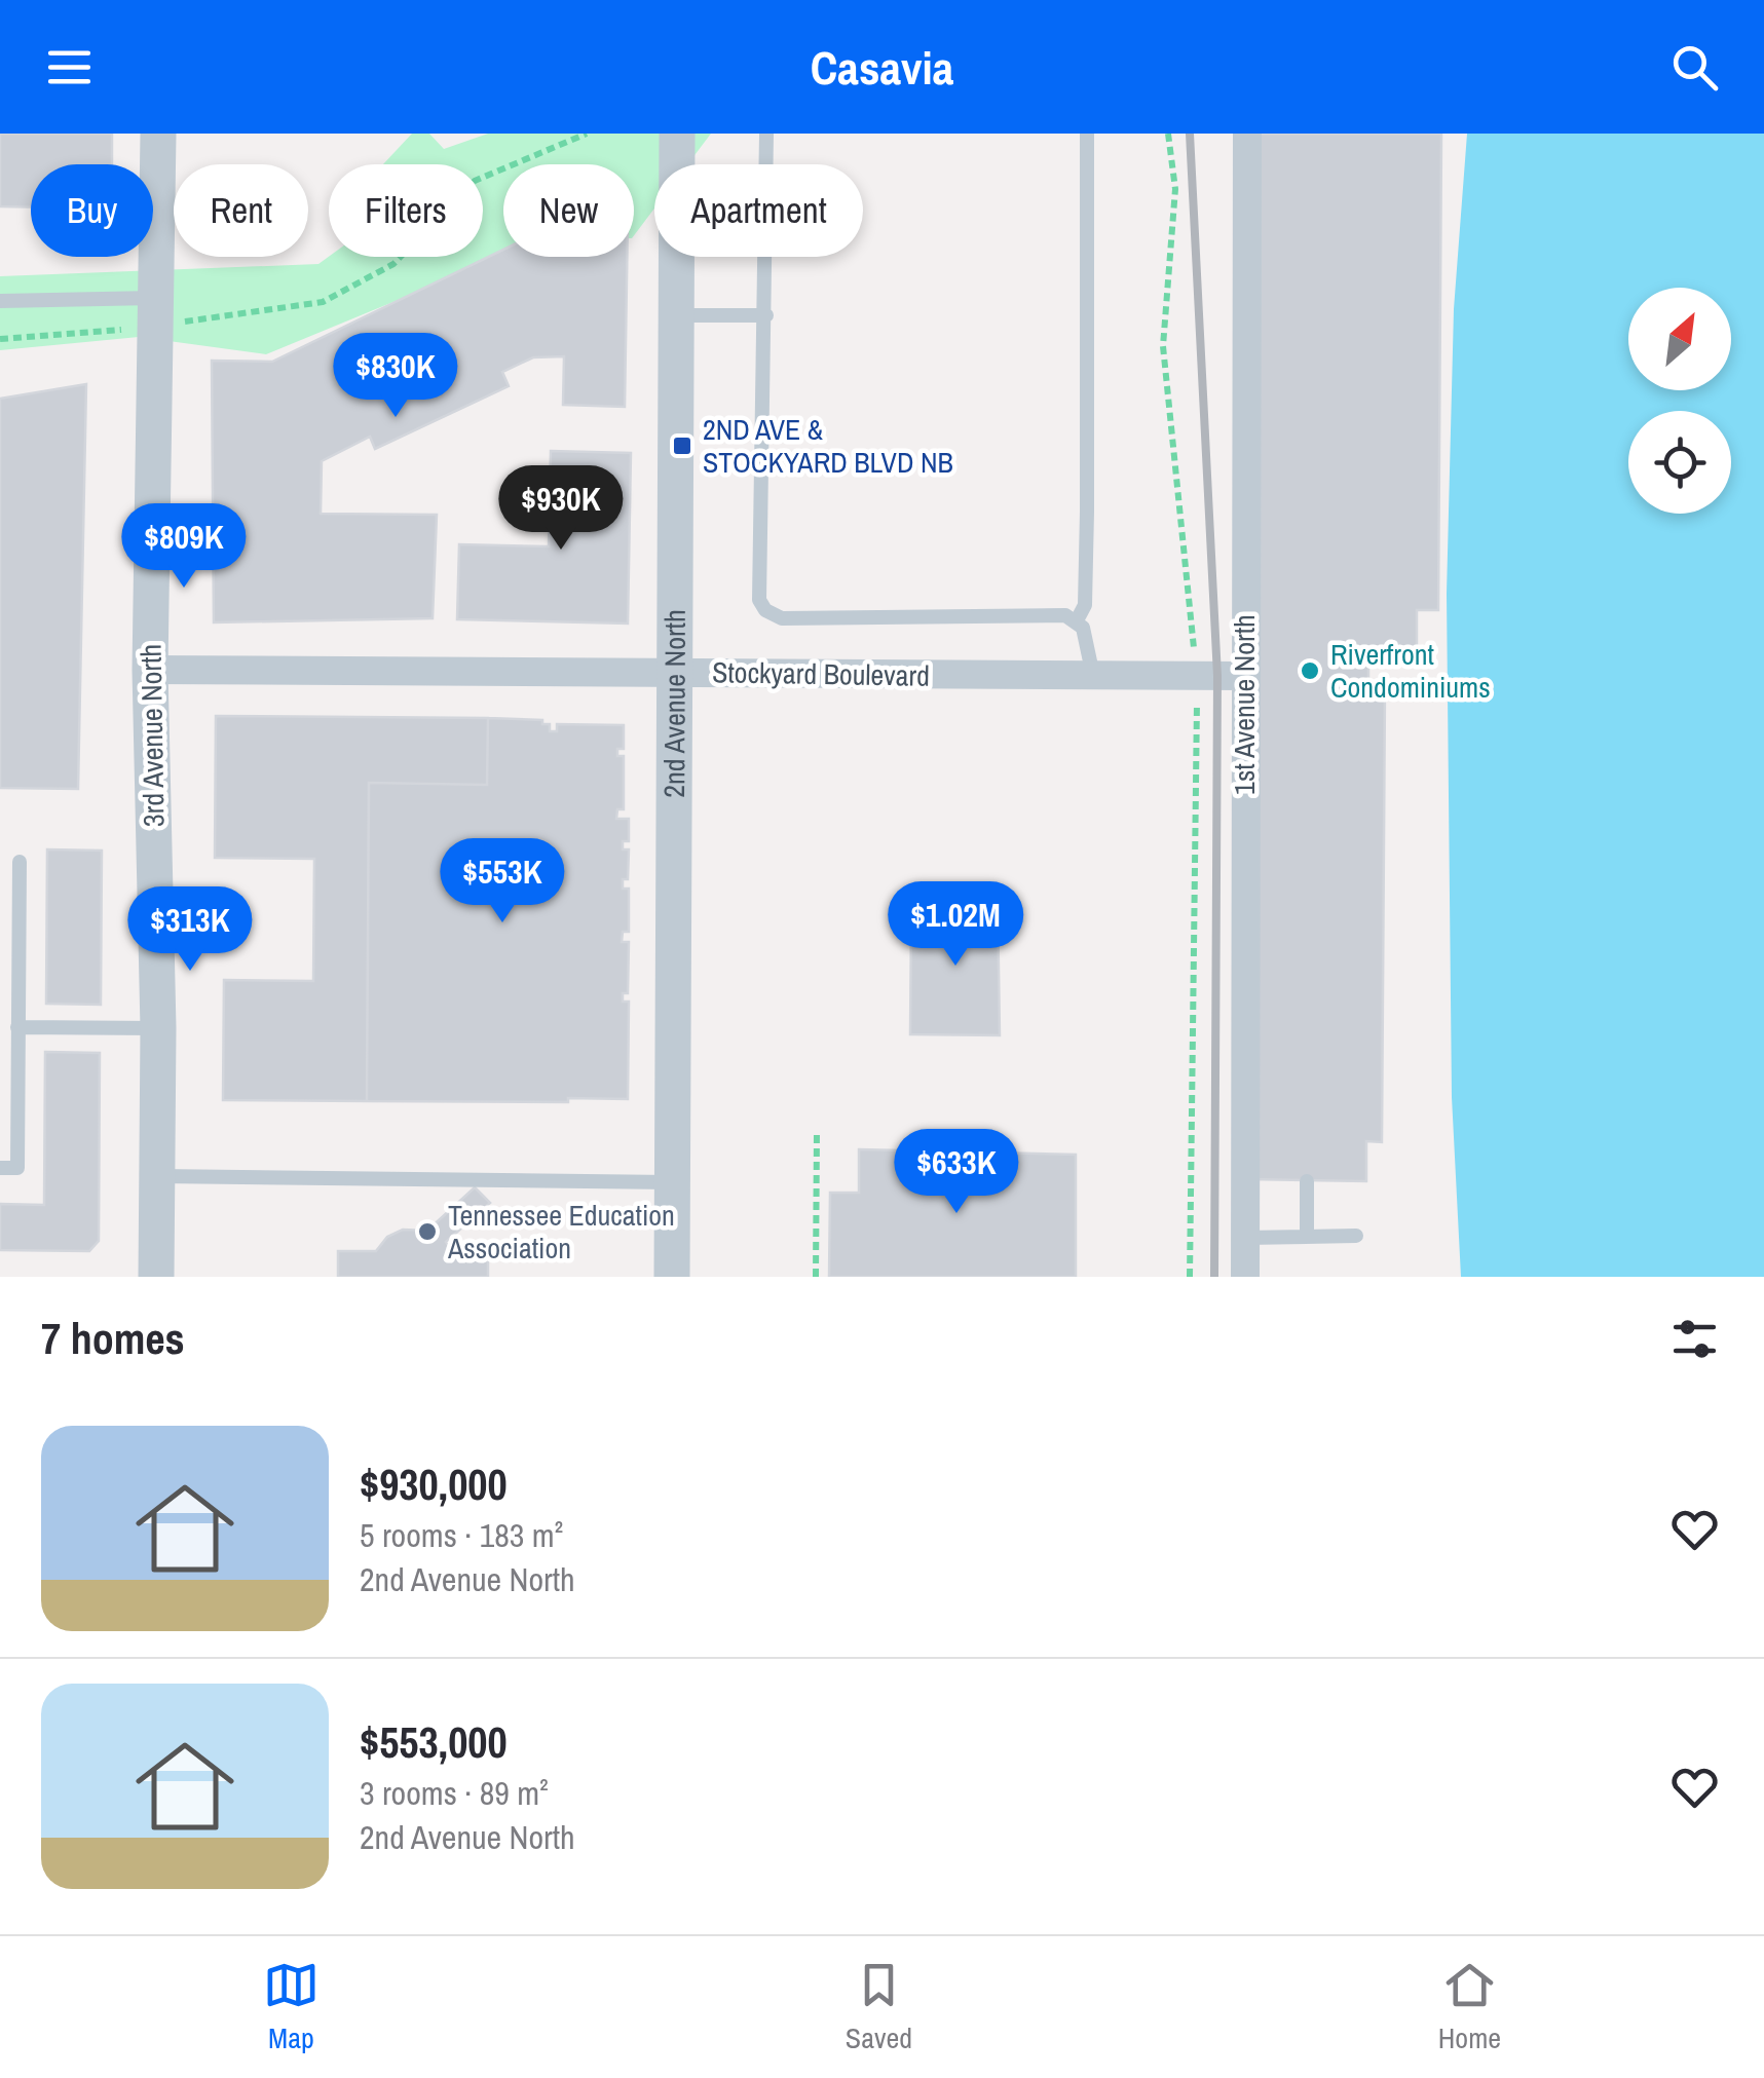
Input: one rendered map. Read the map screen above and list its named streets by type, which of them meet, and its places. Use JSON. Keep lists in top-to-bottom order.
{
  "streets": {
    "street": [
      "Stockyard Boulevard",
      "1st Avenue North",
      "2nd Avenue North",
      "3rd Avenue North"
    ]
  },
  "crossings": [
    ["Stockyard Boulevard", "1st Avenue North"],
    ["Stockyard Boulevard", "2nd Avenue North"],
    ["Stockyard Boulevard", "3rd Avenue North"]
  ],
  "places": {
    "transit": ["2ND AVE & STOCKYARD BLVD NB"],
    "other": ["Riverfront Condominiums", "Tennessee Education Association"]
  },
  "north": "top right",
  "page": {
    "header": "Casavia",
    "chip": [
      "Buy",
      "Rent",
      "Filters",
      "New",
      "Apartment"
    ],
    "price": [
      "$830K",
      "$930K",
      "$809K",
      "$553K",
      "$1.02M",
      "$313K",
      "$633K"
    ],
    "heading": "7 homes",
    "list": [
      {
        "name": "$930,000",
        "note": "5 rooms · 183 m² · 2nd Avenue North"
      },
      {
        "name": "$553,000",
        "note": "3 rooms · 89 m² · 2nd Avenue North"
      }
    ],
    "tabs": ["Map", "Saved", "Home"]
  }
}
